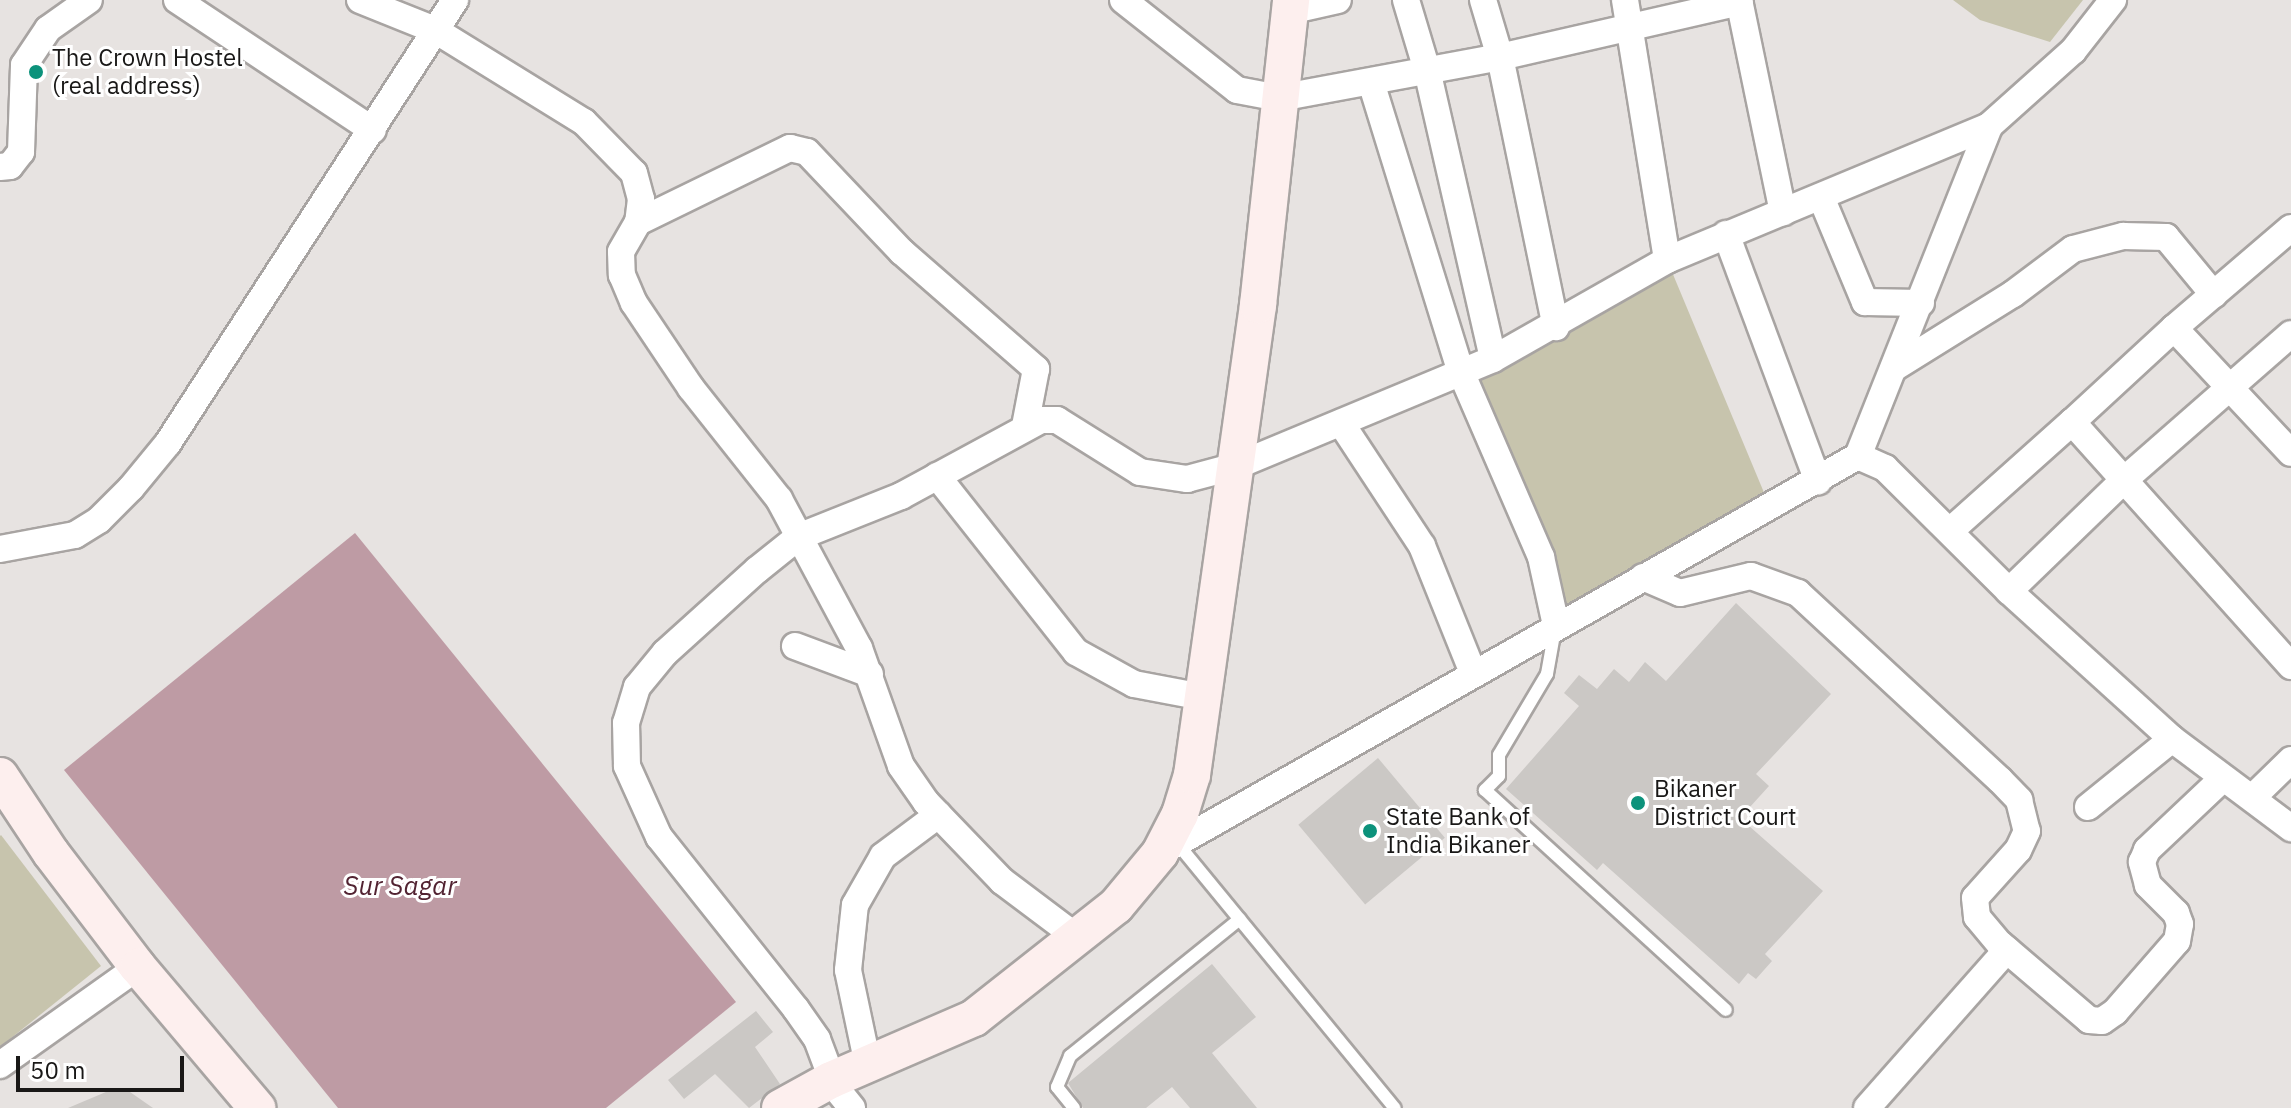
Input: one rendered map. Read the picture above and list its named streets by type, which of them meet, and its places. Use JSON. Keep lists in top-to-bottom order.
{
  "water": ["Sur Sagar"],
  "places": ["The Crown Hostel (real address)", "Bikaner District Court", "State Bank of India Bikaner"],
  "scale_bar": "50 m"
}
